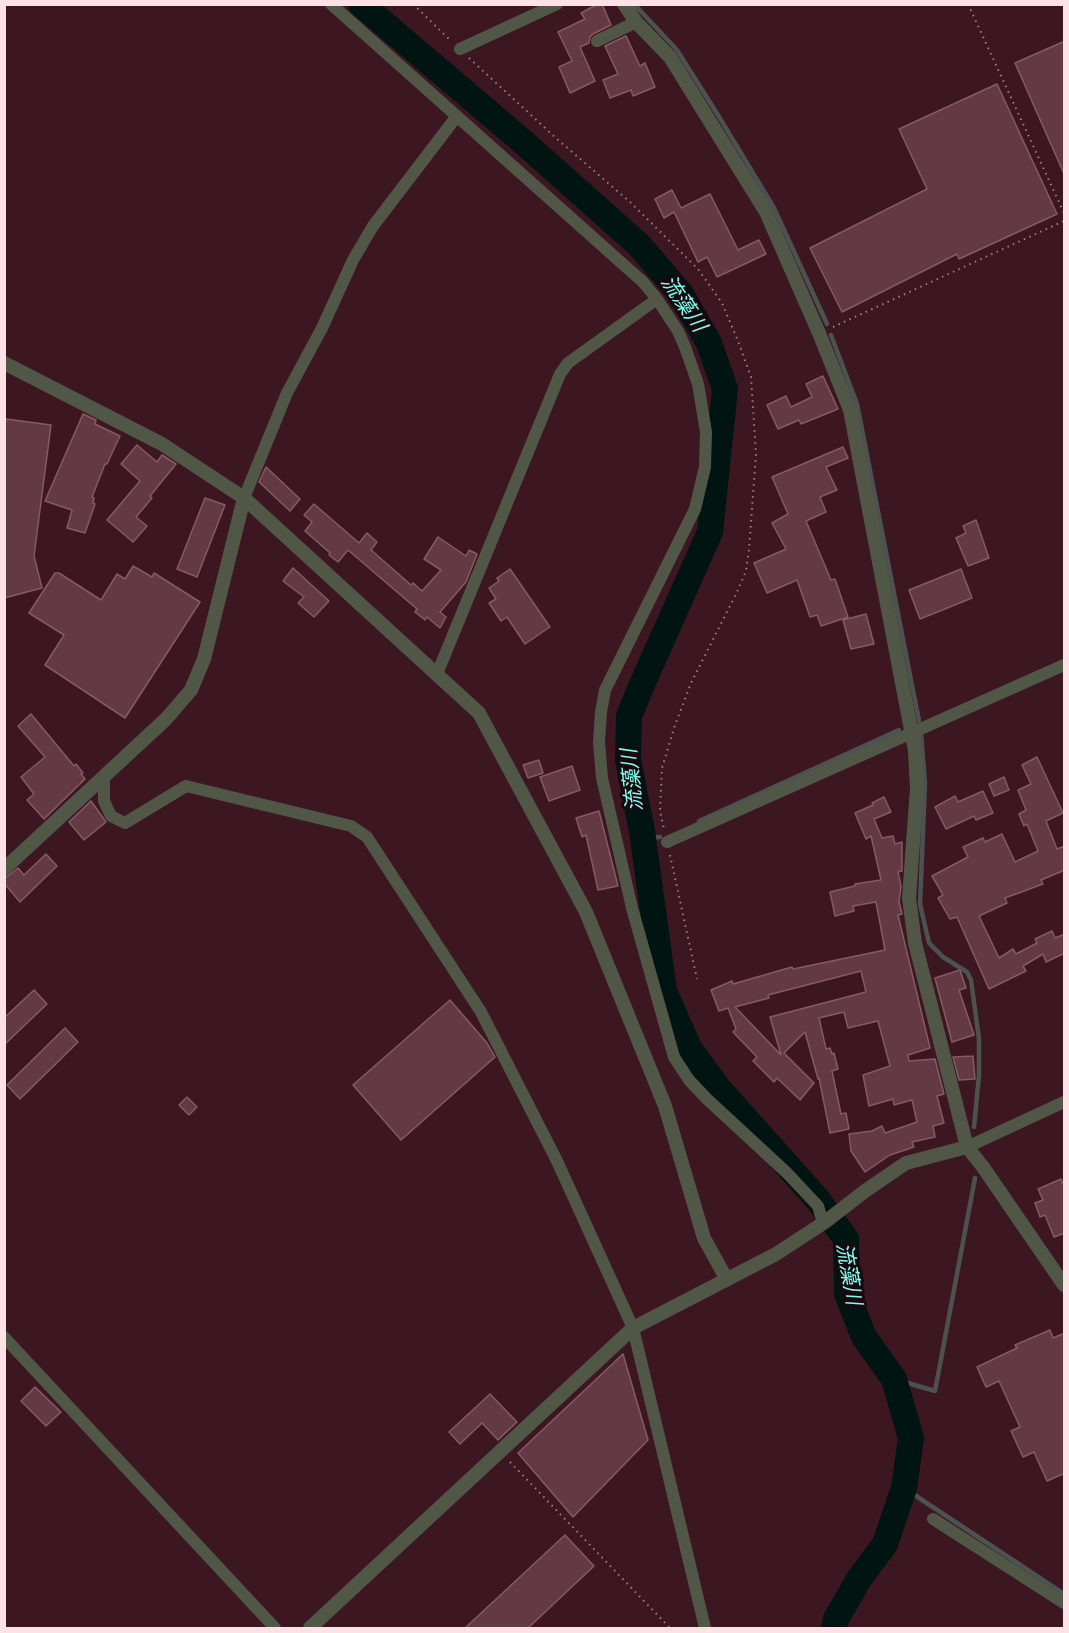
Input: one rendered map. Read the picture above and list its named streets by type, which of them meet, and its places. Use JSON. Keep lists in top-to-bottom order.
{
  "water": ["流藻川"]
}
